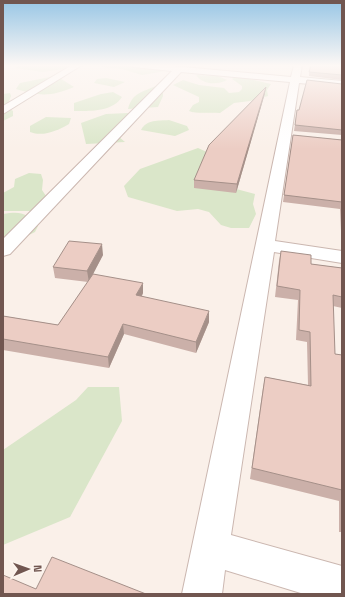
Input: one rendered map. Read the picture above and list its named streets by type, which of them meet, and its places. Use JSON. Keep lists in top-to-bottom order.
{
  "north": "right"
}
